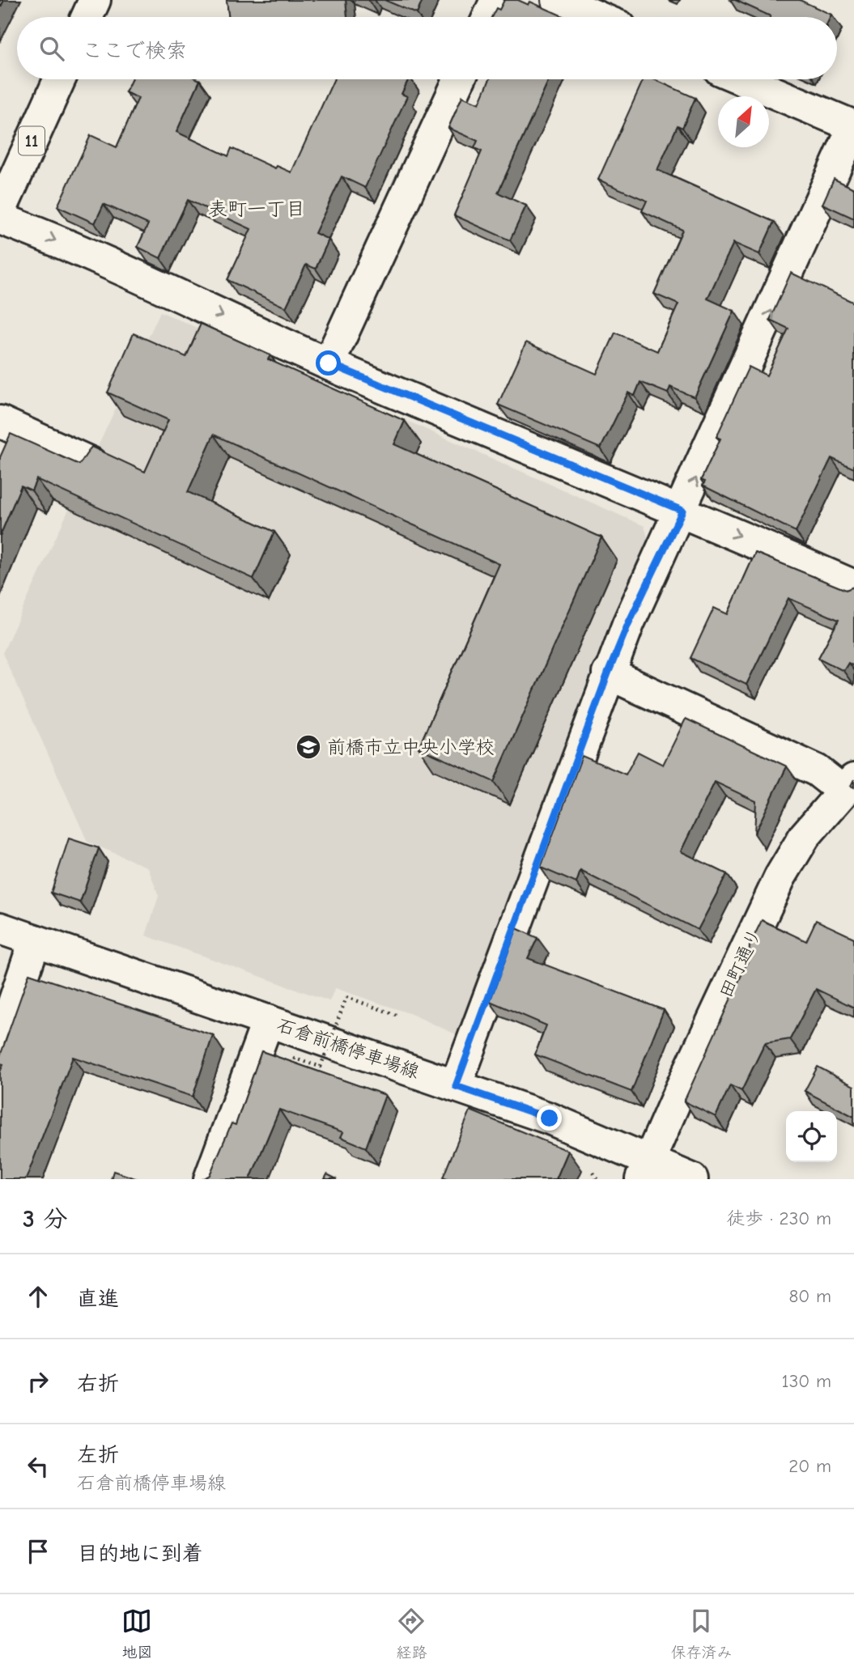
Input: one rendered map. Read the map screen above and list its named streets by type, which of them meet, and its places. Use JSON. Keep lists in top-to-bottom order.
{
  "streets": {
    "street": ["11", "田町通り", "石倉前橋停車場線"]
  },
  "crossings": [
    ["田町通り", "石倉前橋停車場線"]
  ],
  "districts": ["表町一丁目"],
  "places": {
    "school or university": ["前橋市立中央小学校"]
  },
  "north": "top right",
  "page": {
    "search": "ここで検索",
    "heading": ["3 分", "徒歩 · 230 m"],
    "list": [
      ["直進", "80 m"],
      ["右折", "130 m"],
      ["左折", "石倉前橋停車場線", "20 m"],
      "目的地に到着"
    ],
    "nav": ["地図", "経路", "保存済み"]
  }
}
